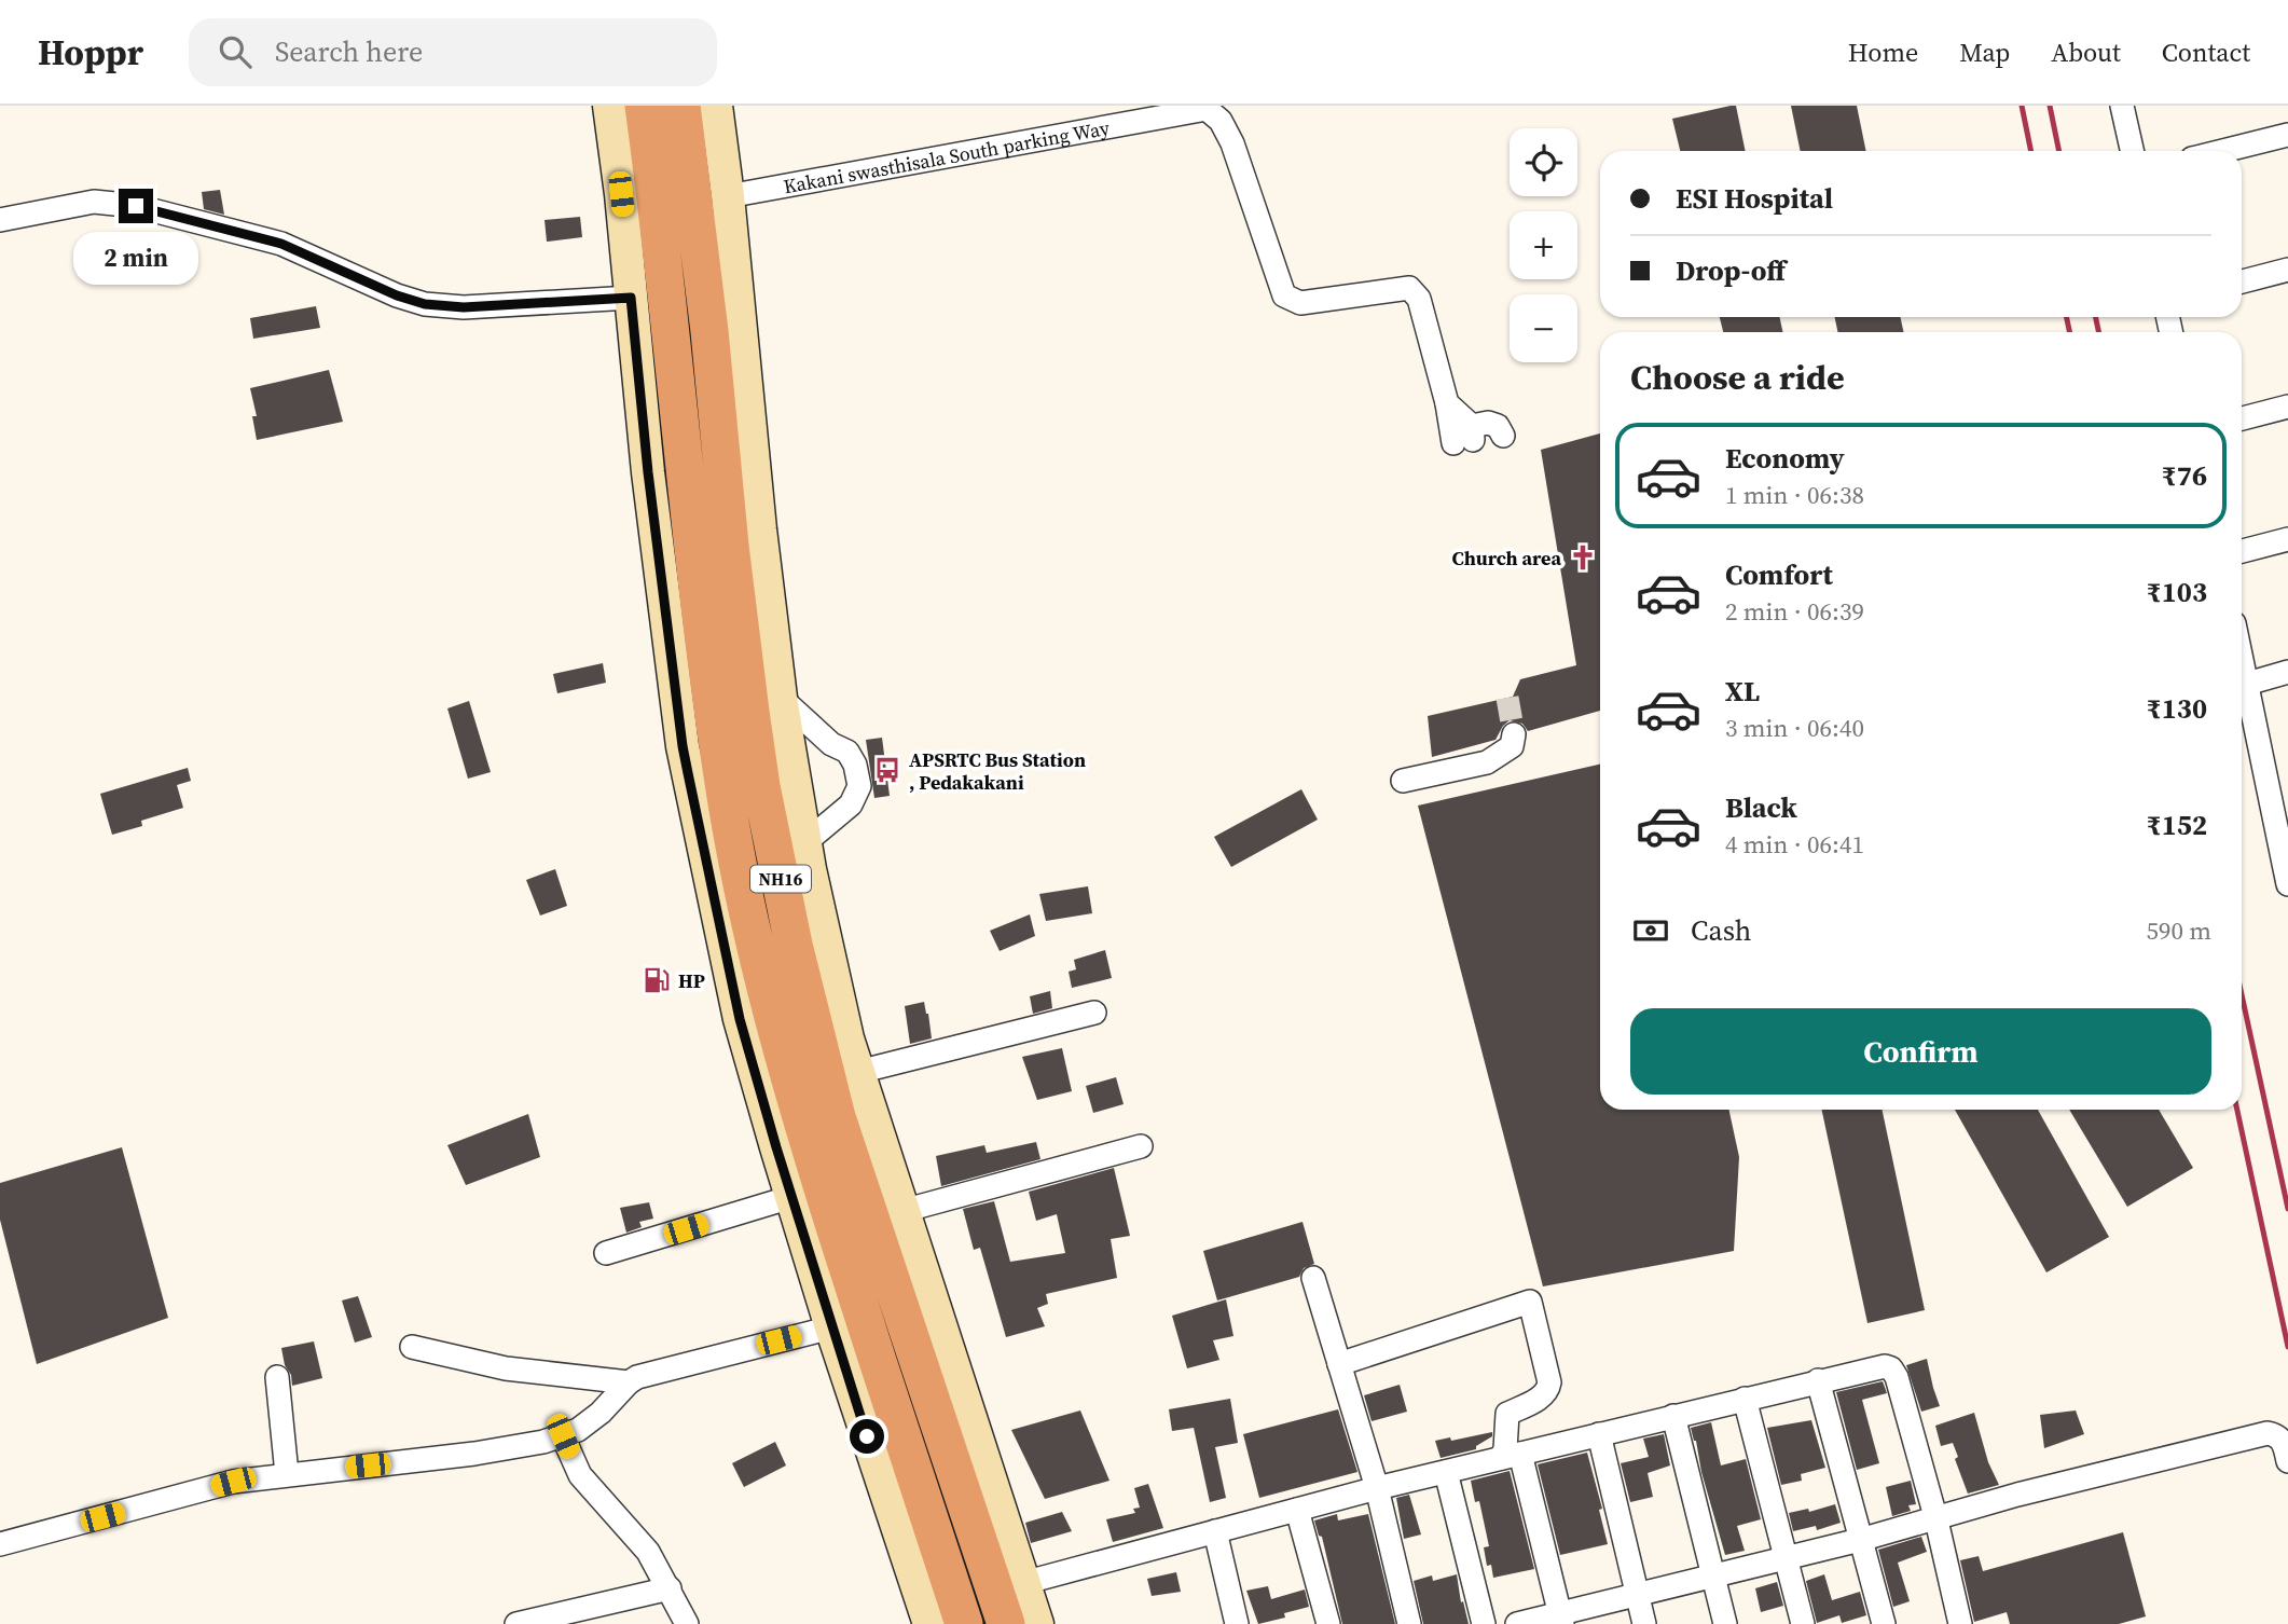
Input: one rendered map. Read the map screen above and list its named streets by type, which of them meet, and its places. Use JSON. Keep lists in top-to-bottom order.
{
  "streets": {
    "highway": ["NH16"],
    "street": ["Kakani swasthisala South parking Way"]
  },
  "places": {
    "church": ["Church area"],
    "bus stop": ["APSRTC Bus Station , Pedakakani"],
    "fuel station": ["HP"]
  },
  "page": {
    "header": "Hoppr",
    "search": "Search here",
    "nav": [
      "Home",
      "Map",
      "About",
      "Contact"
    ],
    "map_buttons": ["+", "−"],
    "banner": ["ESI Hospital", "Drop-off"],
    "bubble": "2 min",
    "heading": "Choose a ride",
    "list": [
      {
        "name": "Economy",
        "note": "1 min · 06:38",
        "value": "₹76"
      },
      {
        "name": "Comfort",
        "note": "2 min · 06:39",
        "value": "₹103"
      },
      {
        "name": "XL",
        "note": "3 min · 06:40",
        "value": "₹130"
      },
      {
        "name": "Black",
        "note": "4 min · 06:41",
        "value": "₹152"
      }
    ],
    "pay": ["Cash", "590 m"],
    "buttons": "Confirm"
  }
}
